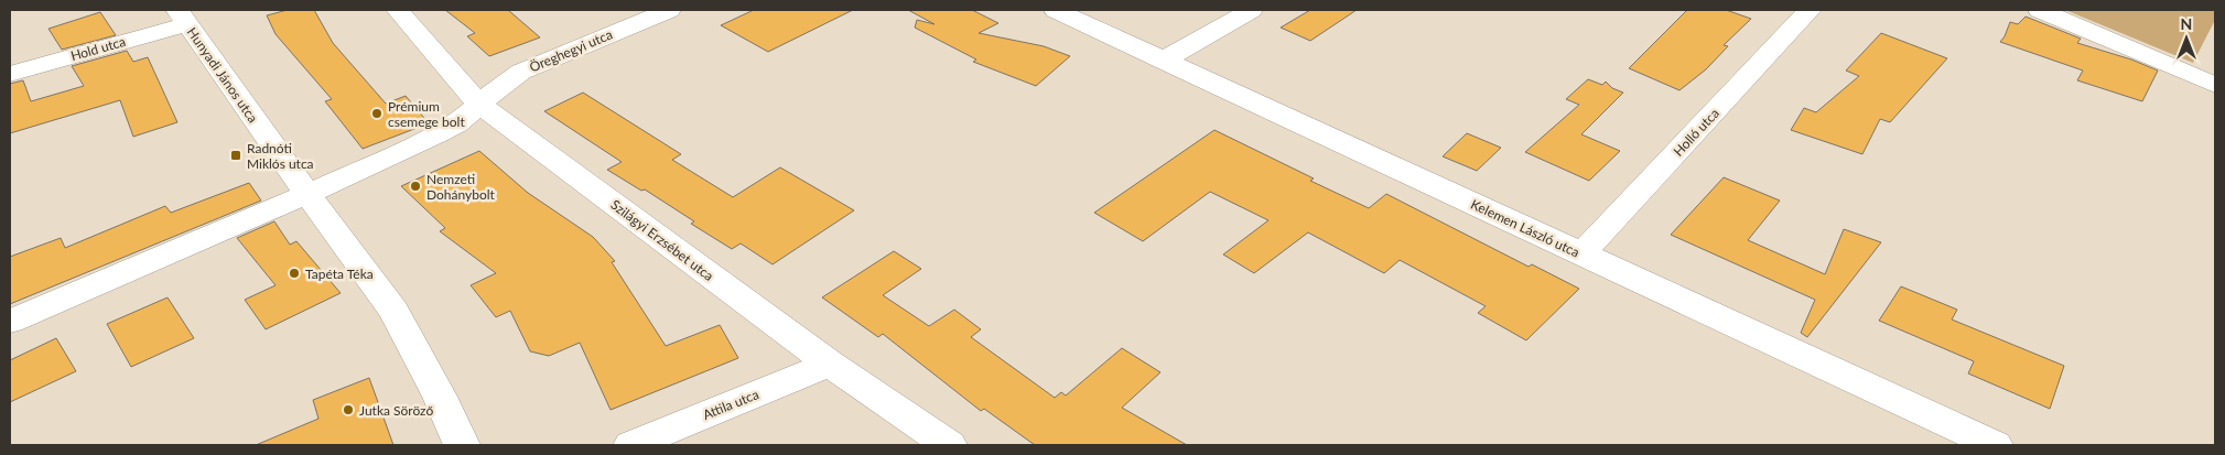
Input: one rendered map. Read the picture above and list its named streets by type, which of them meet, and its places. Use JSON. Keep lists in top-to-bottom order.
{
  "streets": {
    "street": [
      "Hold utca",
      "Öreghegyi utca",
      "Hunyadi János utca",
      "Holló utca",
      "Kelemen László utca",
      "Szilágyi Erzsébet utca",
      "Attila utca"
    ]
  },
  "crossings": [
    ["Hold utca", "Hunyadi János utca"],
    ["Öreghegyi utca", "Szilágyi Erzsébet utca"],
    ["Holló utca", "Kelemen László utca"],
    ["Szilágyi Erzsébet utca", "Attila utca"]
  ],
  "places": {
    "other": [
      "Prémium csemege bolt",
      "Nemzeti Dohánybolt",
      "Tapéta Téka",
      "Jutka Söröző"
    ],
    "transit": ["Radnóti Miklós utca"]
  },
  "north": "top"
}
